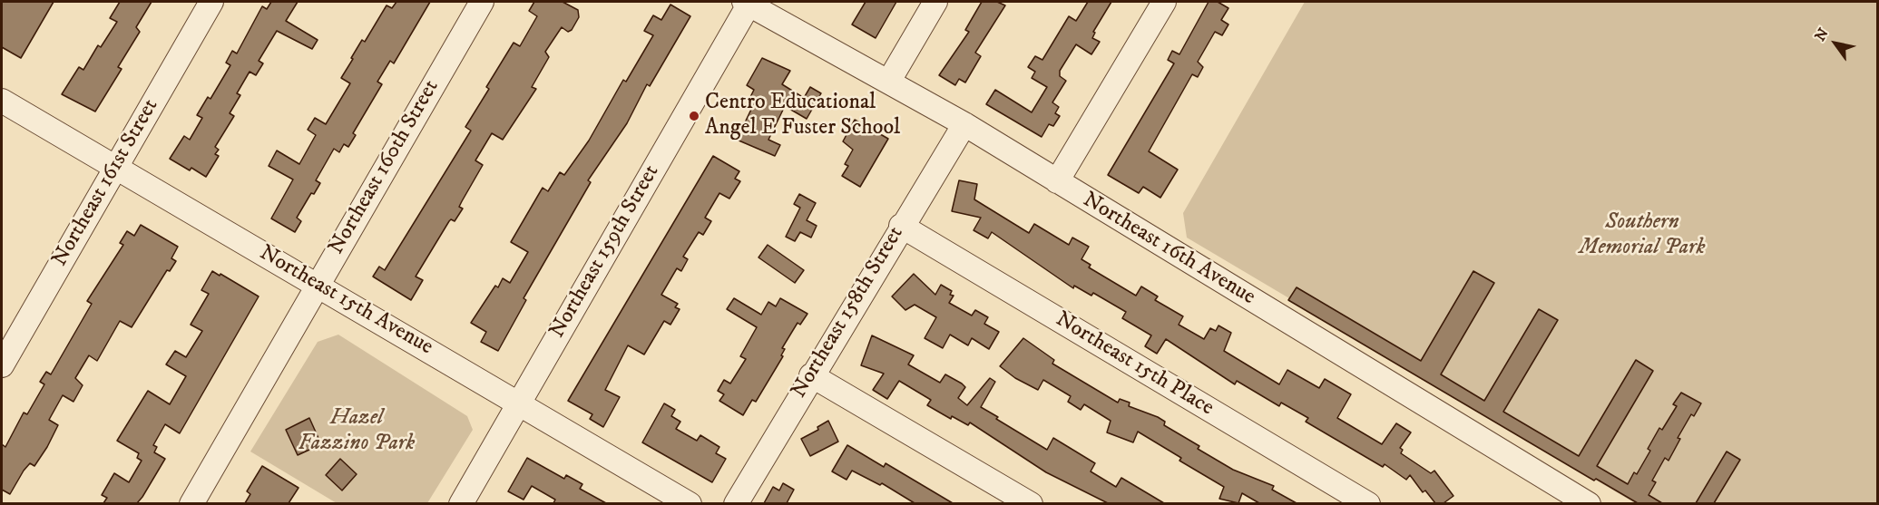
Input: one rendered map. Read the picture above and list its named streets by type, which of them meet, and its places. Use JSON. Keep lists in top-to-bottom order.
{
  "streets": {
    "street": [
      "Northeast 160th Street",
      "Northeast 161st Street",
      "Northeast 16th Avenue",
      "Northeast 159th Street",
      "Northeast 15th Avenue",
      "Northeast 158th Street",
      "Northeast 15th Place"
    ]
  },
  "crossings": [
    ["Northeast 160th Street", "Northeast 15th Avenue"],
    ["Northeast 161st Street", "Northeast 15th Avenue"],
    ["Northeast 16th Avenue", "Northeast 159th Street"],
    ["Northeast 16th Avenue", "Northeast 158th Street"],
    ["Northeast 159th Street", "Northeast 15th Avenue"],
    ["Northeast 158th Street", "Northeast 15th Place"]
  ],
  "parks": ["Southern Memorial Park", "Hazel Fazzino Park"],
  "places": ["Centro Educational Angel E Fuster School"],
  "north": "top left"
}
